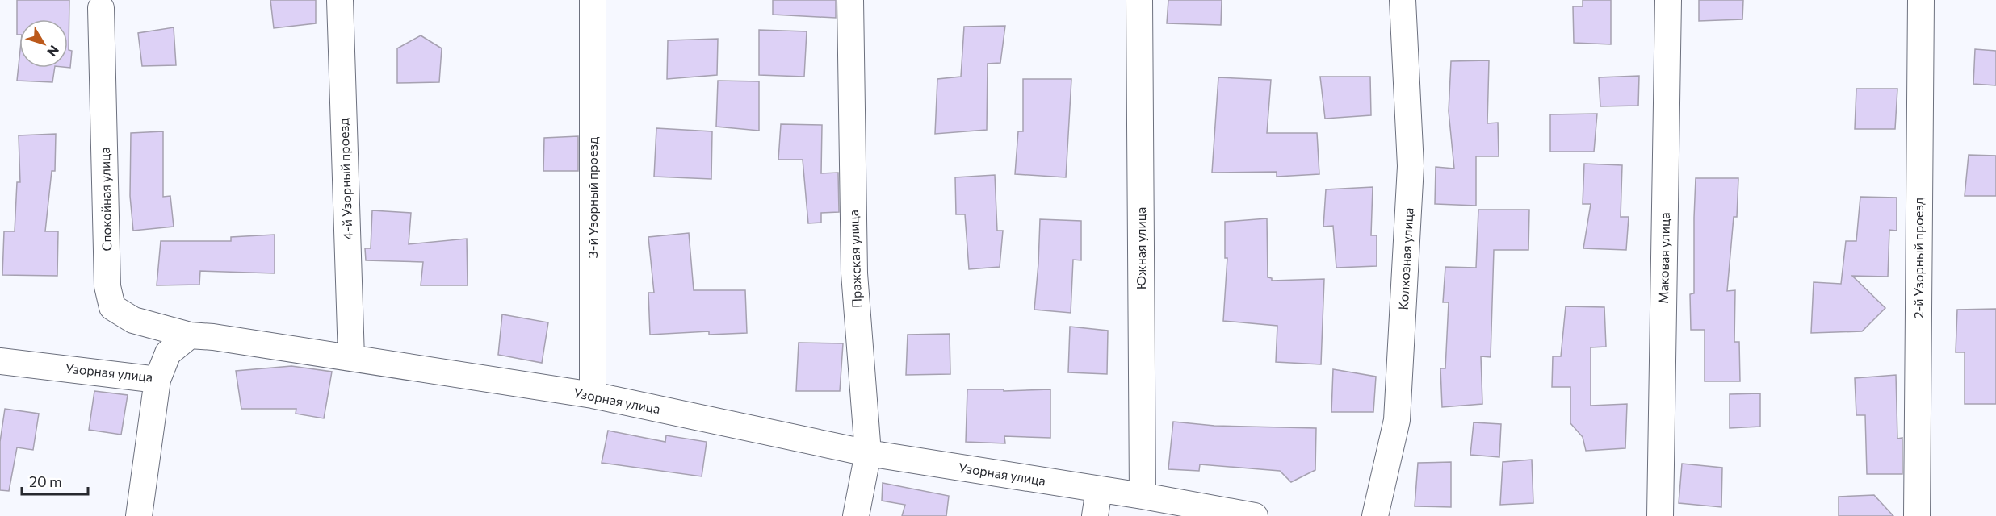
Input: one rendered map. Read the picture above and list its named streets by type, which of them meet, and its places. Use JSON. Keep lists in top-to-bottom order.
{
  "streets": {
    "street": [
      "4-й Узорный проезд",
      "3-й Узорный проезд",
      "Спокойная улица",
      "Южная улица",
      "Маковая улица",
      "2-й Узорный проезд",
      "Пражская улица",
      "Колхозная улица",
      "Узорная улица"
    ]
  },
  "crossings": [
    ["4-й Узорный проезд", "Узорная улица"],
    ["3-й Узорный проезд", "Узорная улица"],
    ["Спокойная улица", "Узорная улица"],
    ["Южная улица", "Узорная улица"],
    ["Пражская улица", "Узорная улица"]
  ],
  "scale_bar": "20 m",
  "north": "bottom right"
}
